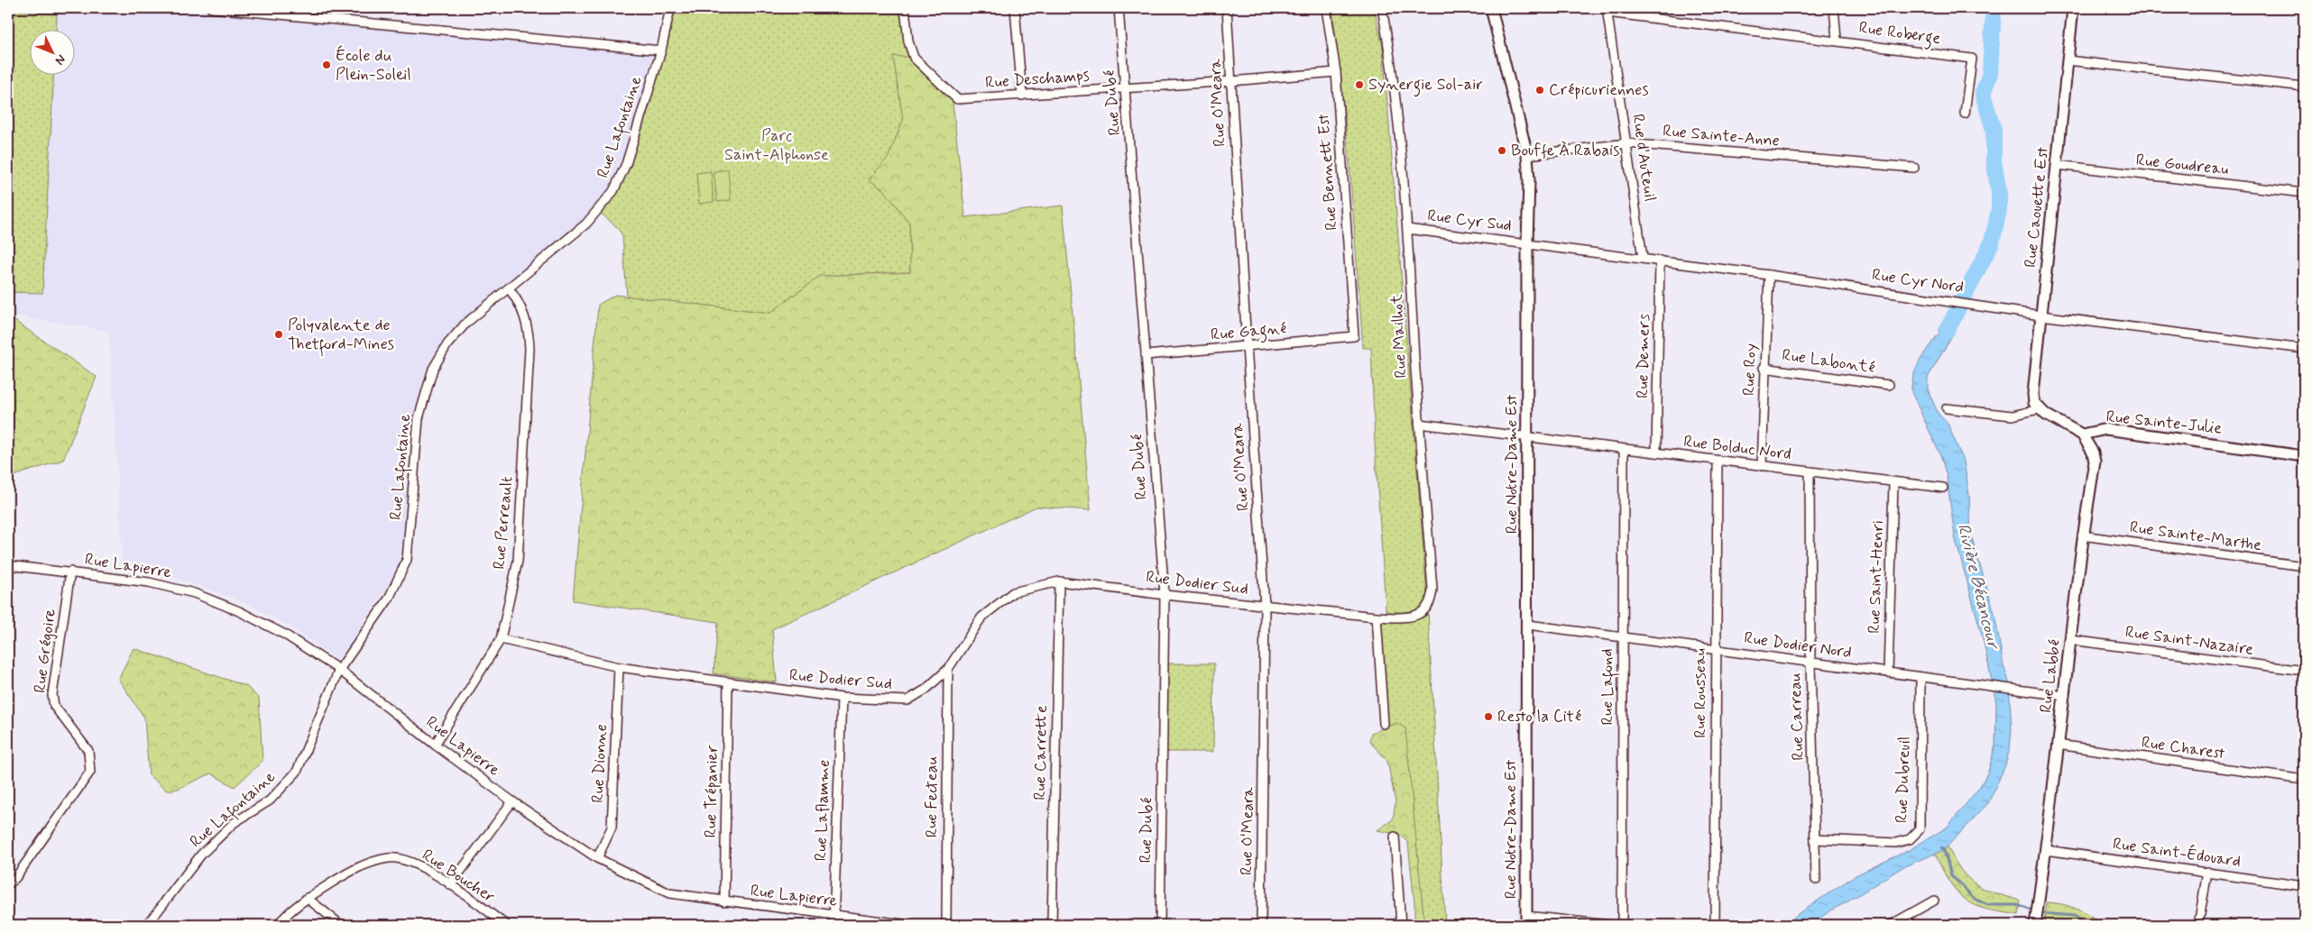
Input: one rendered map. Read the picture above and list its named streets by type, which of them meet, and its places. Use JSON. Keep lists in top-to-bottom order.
{
  "streets": {
    "street": [
      "Rue Roberge",
      "Rue Deschamps",
      "Rue Dubé",
      "Rue O'Meara",
      "Rue Lafontaine",
      "Rue Sainte-Anne",
      "Rue d'Auteuil",
      "Rue Goudreau",
      "Rue Bennett Est",
      "Rue Caouette Est",
      "Rue Cyr Sud",
      "Rue Cyr Nord",
      "Rue Gagné",
      "Rue Mailhot",
      "Rue Demers",
      "Rue Labonté",
      "Rue Roy",
      "Rue Sainte-Julie",
      "Rue Bolduc Nord",
      "Rue Notre-Dame Est",
      "Rue Perreault",
      "Rue Sainte-Marthe",
      "Rue Lapierre",
      "Rue Saint-Henri",
      "Rue Dodier Sud",
      "Rue Saint-Nazaire",
      "Rue Dodier Nord",
      "Rue Grégoire",
      "Rue Labbé",
      "Rue Lafond",
      "Rue Rousseau",
      "Rue Carreau",
      "Rue Charest",
      "Rue Carrette",
      "Rue Dionne",
      "Rue Dubreuil",
      "Rue Trépanier",
      "Rue Fecteau",
      "Rue Laflamme",
      "Rue Saint-Édouard",
      "Rue Boucher"
    ]
  },
  "crossings": [
    ["Rue Roberge", "Rue d'Auteuil"],
    ["Rue Deschamps", "Rue Dubé"],
    ["Rue Deschamps", "Rue O'Meara"],
    ["Rue Deschamps", "Rue Bennett Est"],
    ["Rue Dubé", "Rue Gagné"],
    ["Rue Dubé", "Rue Dodier Sud"],
    ["Rue O'Meara", "Rue Gagné"],
    ["Rue O'Meara", "Rue Dodier Sud"],
    ["Rue Lafontaine", "Rue Perreault"],
    ["Rue Lafontaine", "Rue Lapierre"],
    ["Rue Sainte-Anne", "Rue d'Auteuil"],
    ["Rue Sainte-Anne", "Rue Notre-Dame Est"],
    ["Rue d'Auteuil", "Rue Cyr Nord"],
    ["Rue Goudreau", "Rue Caouette Est"],
    ["Rue Bennett Est", "Rue Gagné"],
    ["Rue Caouette Est", "Rue Cyr Nord"],
    ["Rue Cyr Sud", "Rue Cyr Nord"],
    ["Rue Cyr Sud", "Rue Mailhot"],
    ["Rue Cyr Sud", "Rue Notre-Dame Est"],
    ["Rue Cyr Nord", "Rue Demers"],
    ["Rue Cyr Nord", "Rue Roy"],
    ["Rue Cyr Nord", "Rue Notre-Dame Est"],
    ["Rue Mailhot", "Rue Bolduc Nord"],
    ["Rue Mailhot", "Rue Dodier Sud"],
    ["Rue Demers", "Rue Bolduc Nord"],
    ["Rue Labonté", "Rue Roy"],
    ["Rue Roy", "Rue Bolduc Nord"],
    ["Rue Sainte-Julie", "Rue Labbé"],
    ["Rue Bolduc Nord", "Rue Notre-Dame Est"],
    ["Rue Bolduc Nord", "Rue Saint-Henri"],
    ["Rue Bolduc Nord", "Rue Lafond"],
    ["Rue Bolduc Nord", "Rue Rousseau"],
    ["Rue Bolduc Nord", "Rue Carreau"],
    ["Rue Notre-Dame Est", "Rue Dodier Nord"],
    ["Rue Perreault", "Rue Lapierre"],
    ["Rue Perreault", "Rue Dodier Sud"],
    ["Rue Sainte-Marthe", "Rue Labbé"],
    ["Rue Lapierre", "Rue Grégoire"],
    ["Rue Lapierre", "Rue Dionne"],
    ["Rue Lapierre", "Rue Trépanier"],
    ["Rue Lapierre", "Rue Laflamme"],
    ["Rue Saint-Henri", "Rue Dodier Nord"],
    ["Rue Dodier Sud", "Rue Carrette"],
    ["Rue Dodier Sud", "Rue Dionne"],
    ["Rue Dodier Sud", "Rue Trépanier"],
    ["Rue Dodier Sud", "Rue Fecteau"],
    ["Rue Dodier Sud", "Rue Laflamme"],
    ["Rue Saint-Nazaire", "Rue Labbé"],
    ["Rue Dodier Nord", "Rue Labbé"],
    ["Rue Dodier Nord", "Rue Lafond"],
    ["Rue Dodier Nord", "Rue Rousseau"],
    ["Rue Dodier Nord", "Rue Carreau"],
    ["Rue Dodier Nord", "Rue Dubreuil"],
    ["Rue Labbé", "Rue Charest"],
    ["Rue Labbé", "Rue Saint-Édouard"],
    ["Rue Carreau", "Rue Dubreuil"]
  ],
  "water": ["Rivière Bécancour"],
  "parks": ["Parc Saint-Alphonse"],
  "places": [
    "École du Plein-Soleil",
    "Synergie Sol-air",
    "Crépicuriennes",
    "Bouffe À Rabais",
    "Polyvalente de Thetford-Mines",
    "Resto la Cité"
  ],
  "north": "bottom right"
}
